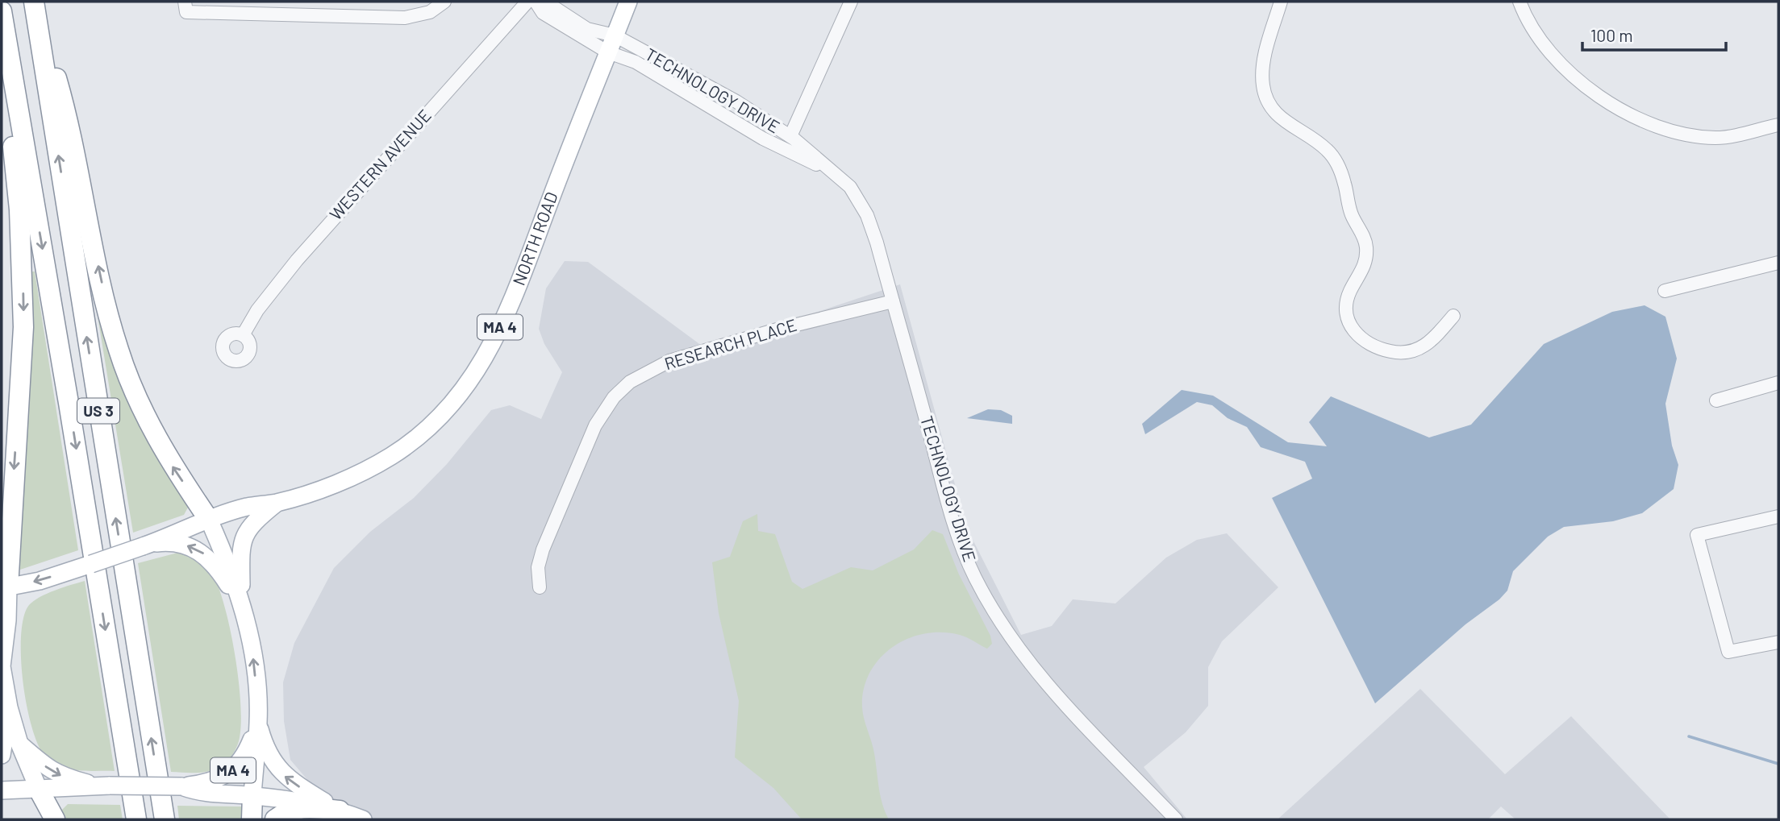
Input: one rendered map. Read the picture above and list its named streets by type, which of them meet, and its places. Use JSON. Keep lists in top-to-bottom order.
{
  "streets": {
    "highway": ["US 3"],
    "main road": ["NORTH ROAD", "MA 4"],
    "street": ["TECHNOLOGY DRIVE", "WESTERN AVENUE", "RESEARCH PLACE"]
  },
  "crossings": [
    ["TECHNOLOGY DRIVE", "NORTH ROAD"],
    ["TECHNOLOGY DRIVE", "RESEARCH PLACE"],
    ["NORTH ROAD", "MA 4"]
  ],
  "scale_bar": "100 m"
}
